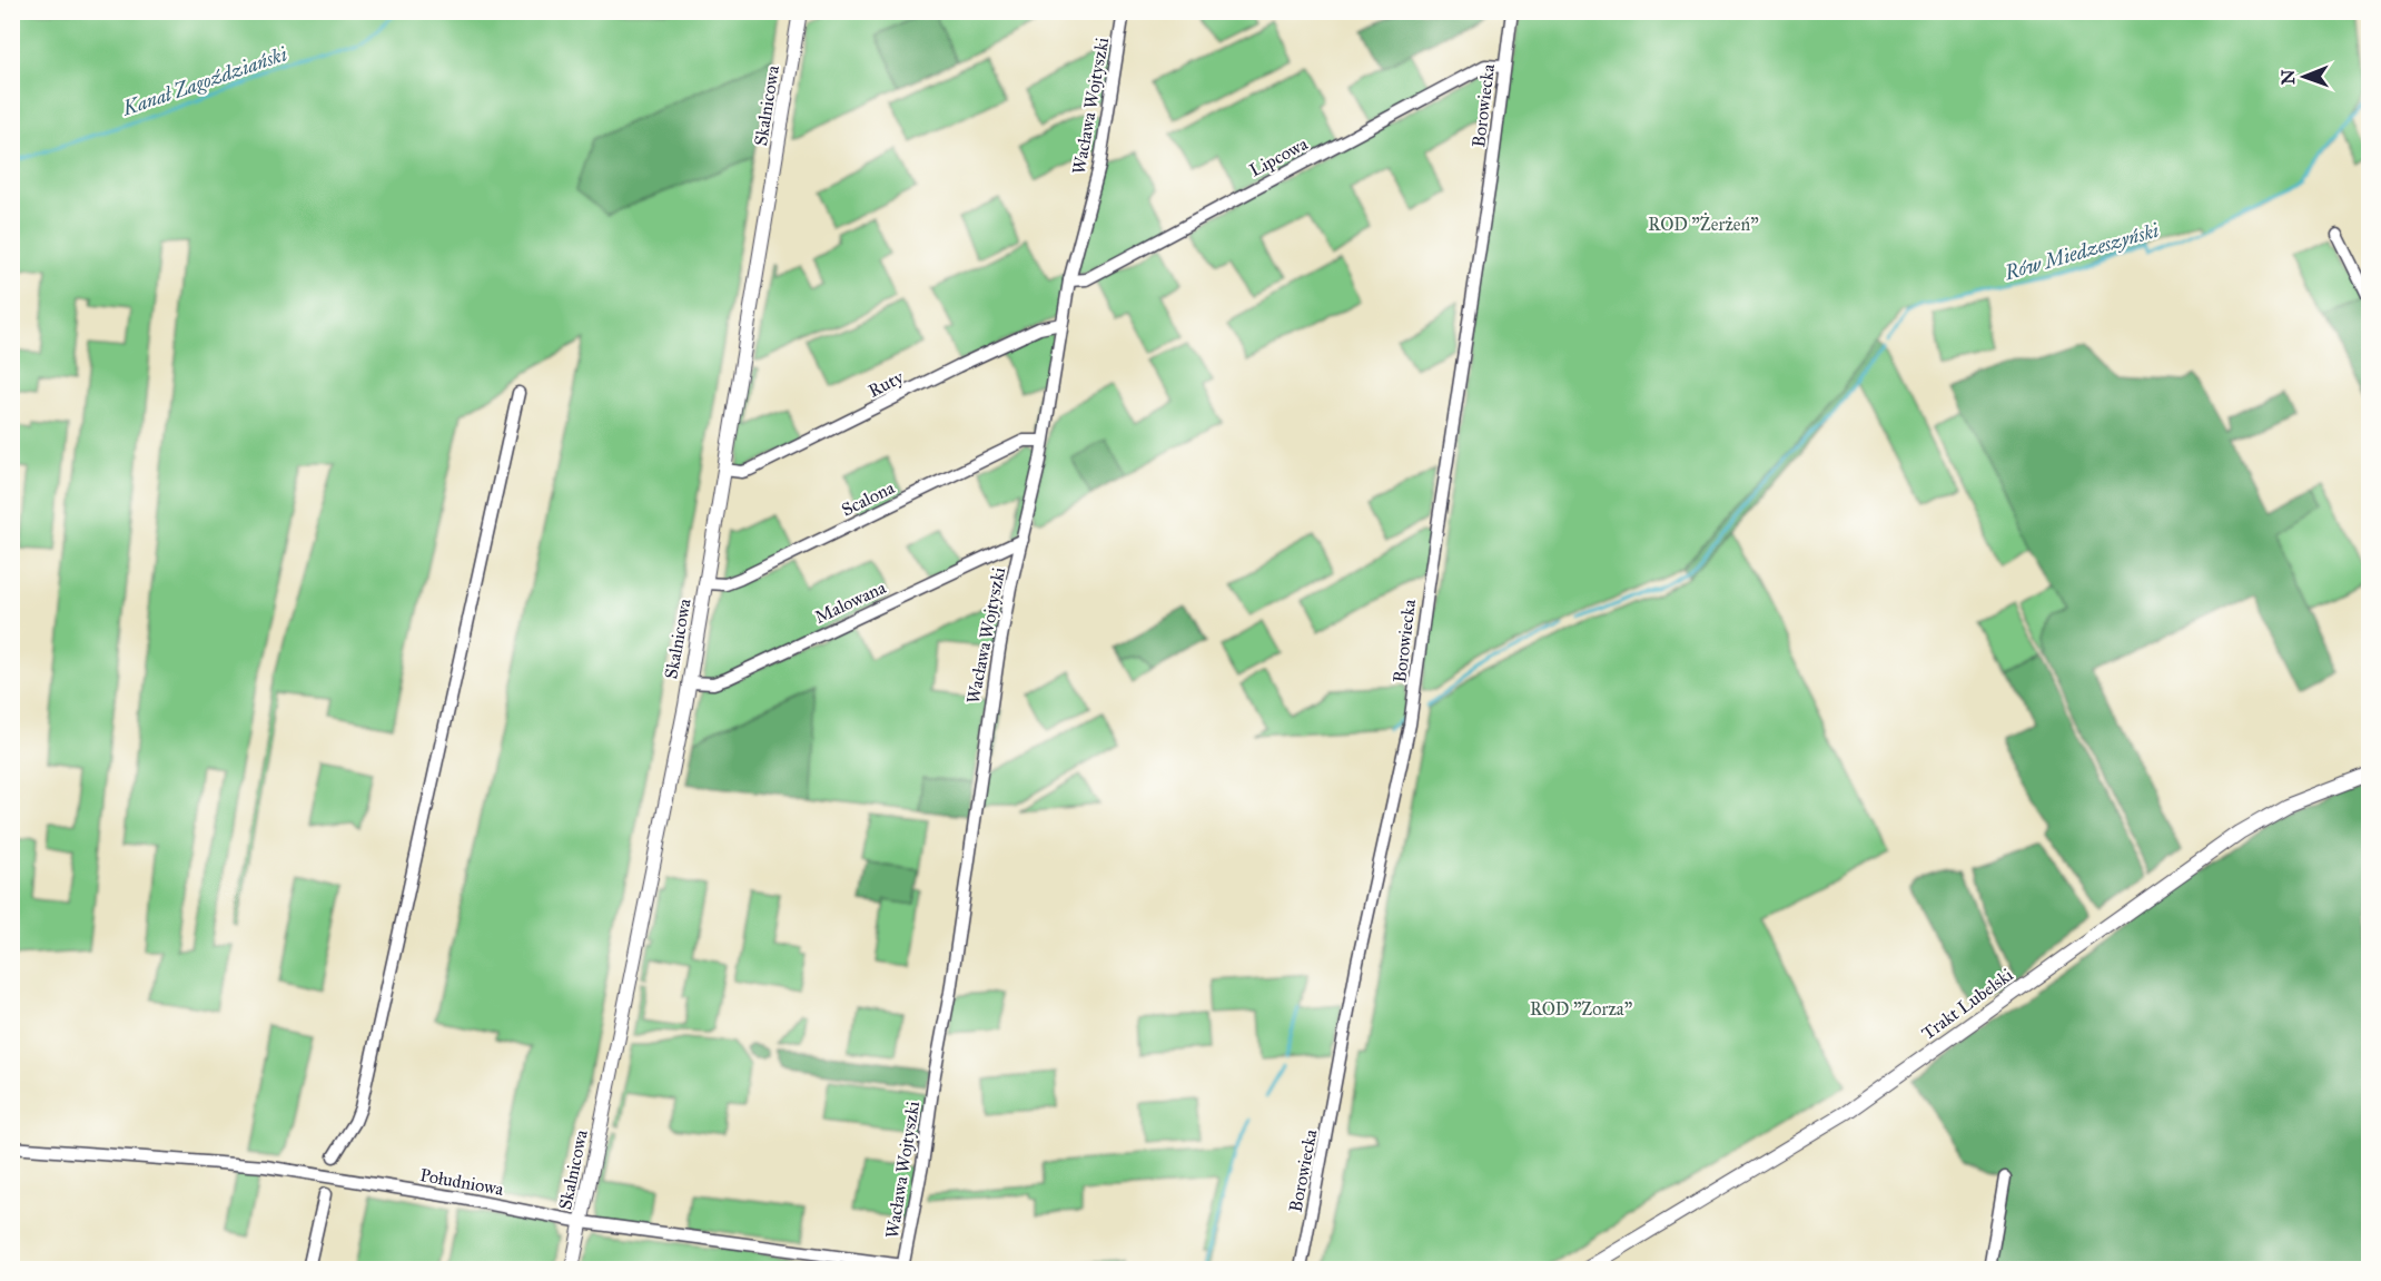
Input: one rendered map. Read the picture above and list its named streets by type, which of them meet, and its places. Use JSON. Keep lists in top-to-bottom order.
{
  "streets": {
    "street": [
      "Skalnicowa",
      "Wacława Wojtyszki",
      "Borowiecka",
      "Lipcowa",
      "Ruty",
      "Scalona",
      "Malowana",
      "Trakt Lubelski",
      "Południowa"
    ]
  },
  "crossings": [
    ["Skalnicowa", "Ruty"],
    ["Skalnicowa", "Scalona"],
    ["Skalnicowa", "Malowana"],
    ["Skalnicowa", "Południowa"],
    ["Wacława Wojtyszki", "Lipcowa"],
    ["Wacława Wojtyszki", "Ruty"],
    ["Wacława Wojtyszki", "Scalona"],
    ["Wacława Wojtyszki", "Malowana"],
    ["Wacława Wojtyszki", "Południowa"],
    ["Borowiecka", "Lipcowa"]
  ],
  "water": ["Kanał Zagoździański", "Rów Miedzeszyński"],
  "parks": ["ROD \"Żerżeń\"", "ROD \"Zorza\""],
  "north": "left"
}
